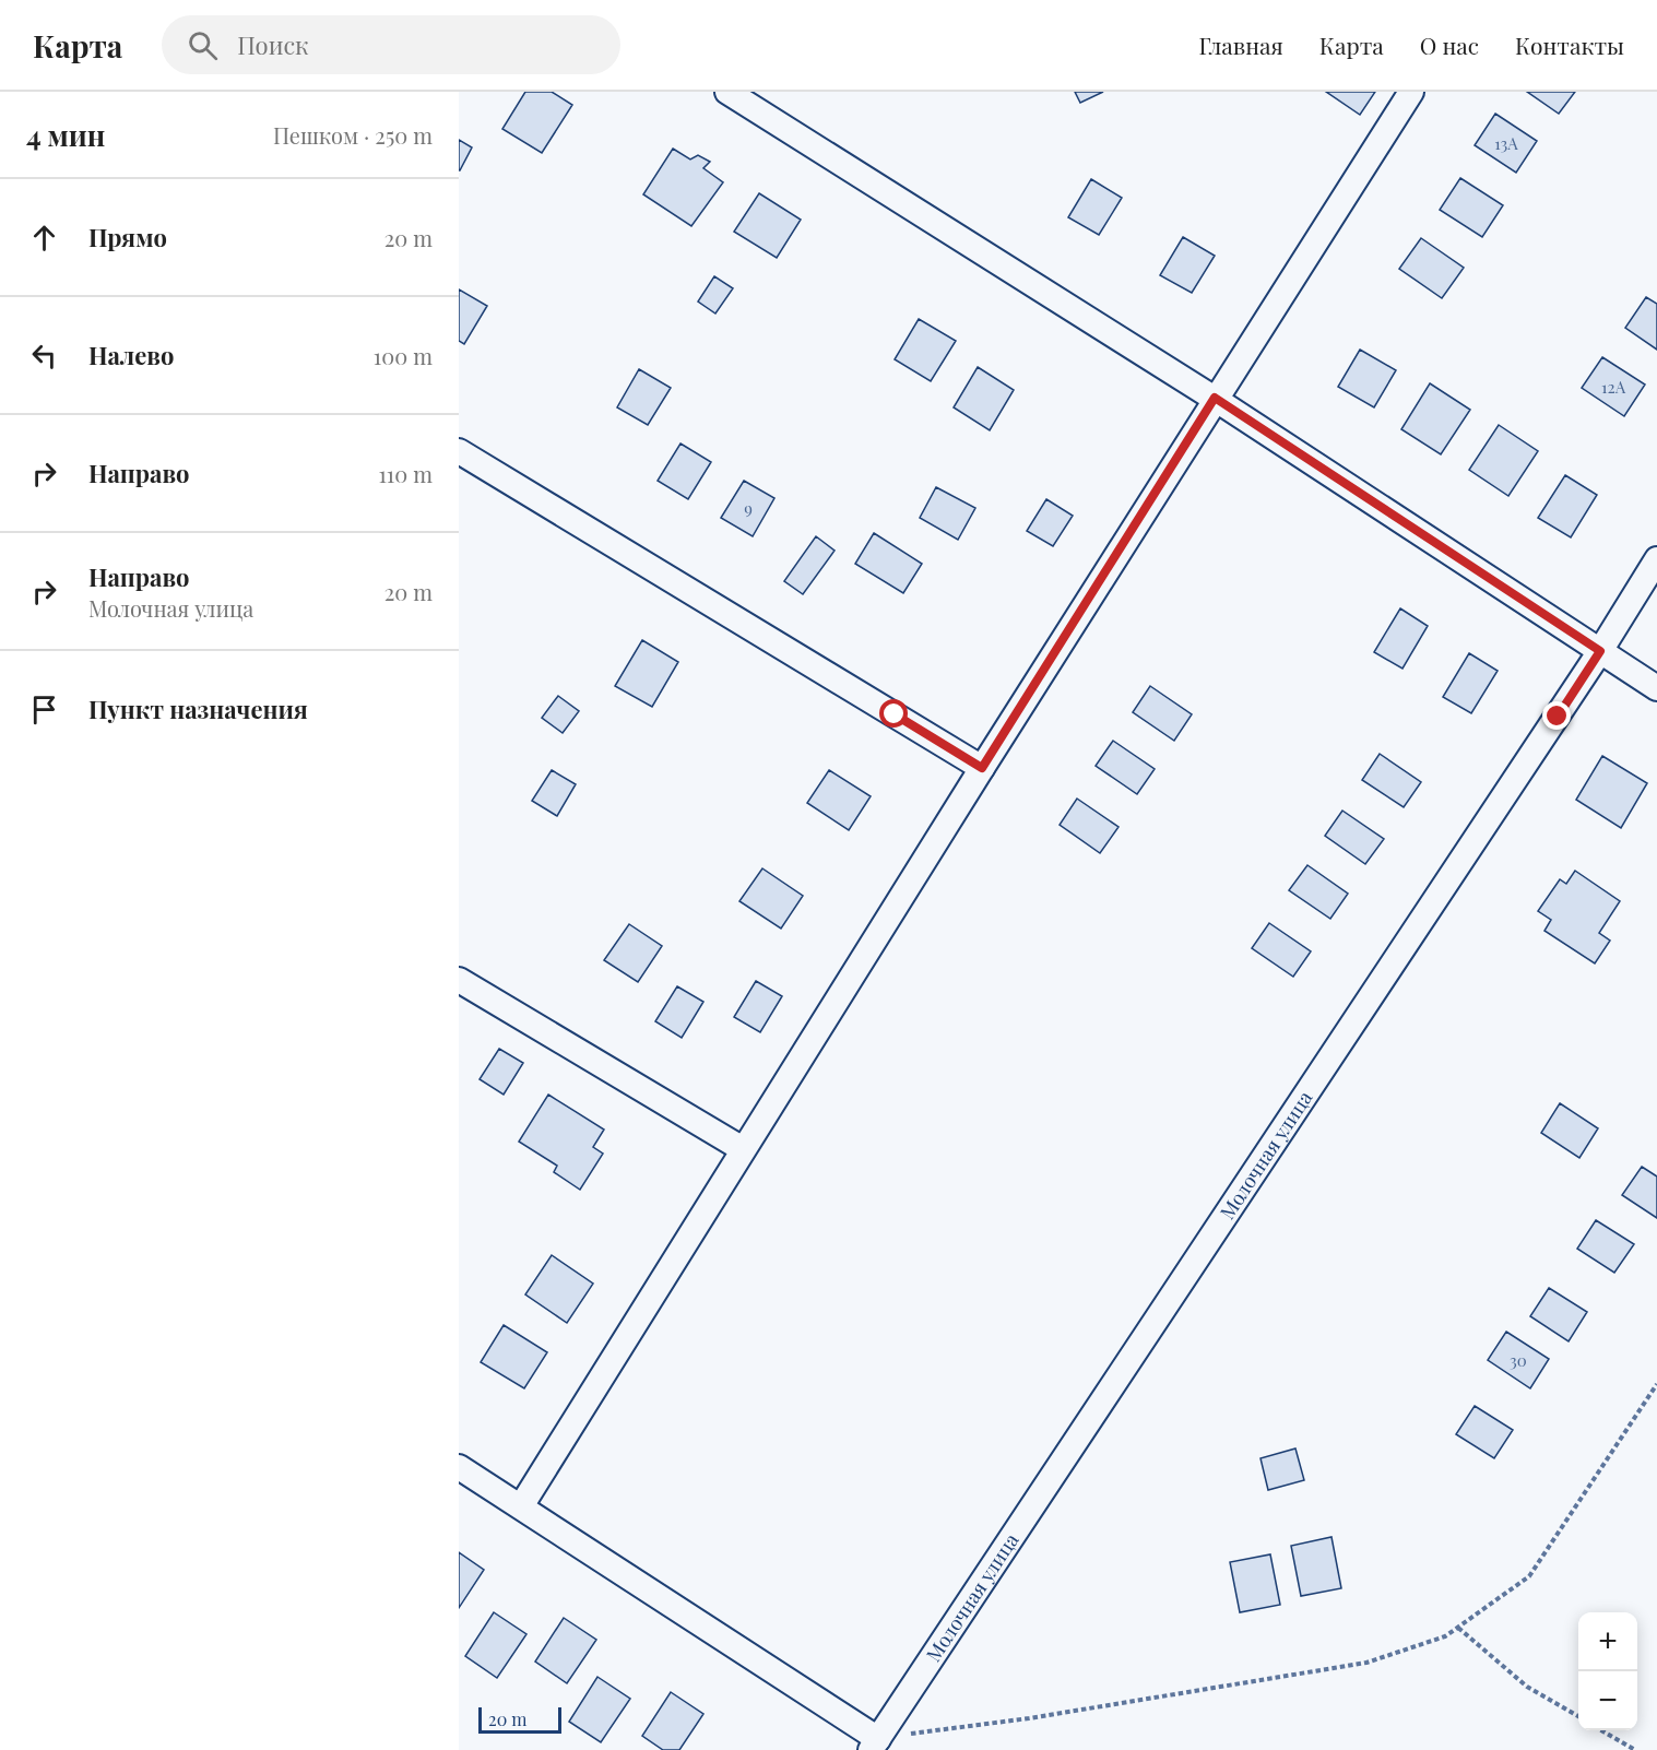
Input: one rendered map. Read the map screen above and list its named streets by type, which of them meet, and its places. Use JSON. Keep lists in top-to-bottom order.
{
  "streets": {
    "street": ["Молочная улица"]
  },
  "house_numbers": [
    "13А",
    "12А",
    "9",
    "30"
  ],
  "scale_bar": "20 m",
  "page": {
    "header": "Карта",
    "search": "Поиск",
    "nav": [
      "Главная",
      "Карта",
      "О нас",
      "Контакты"
    ],
    "heading": ["4 мин", "Пешком · 250 m"],
    "list": [
      ["Прямо", "20 m"],
      ["Налево", "100 m"],
      ["Направо", "110 m"],
      ["Направо", "Молочная улица", "20 m"],
      "Пункт назначения"
    ],
    "map_buttons": ["+", "−"],
    "scale": "20 m"
  }
}
